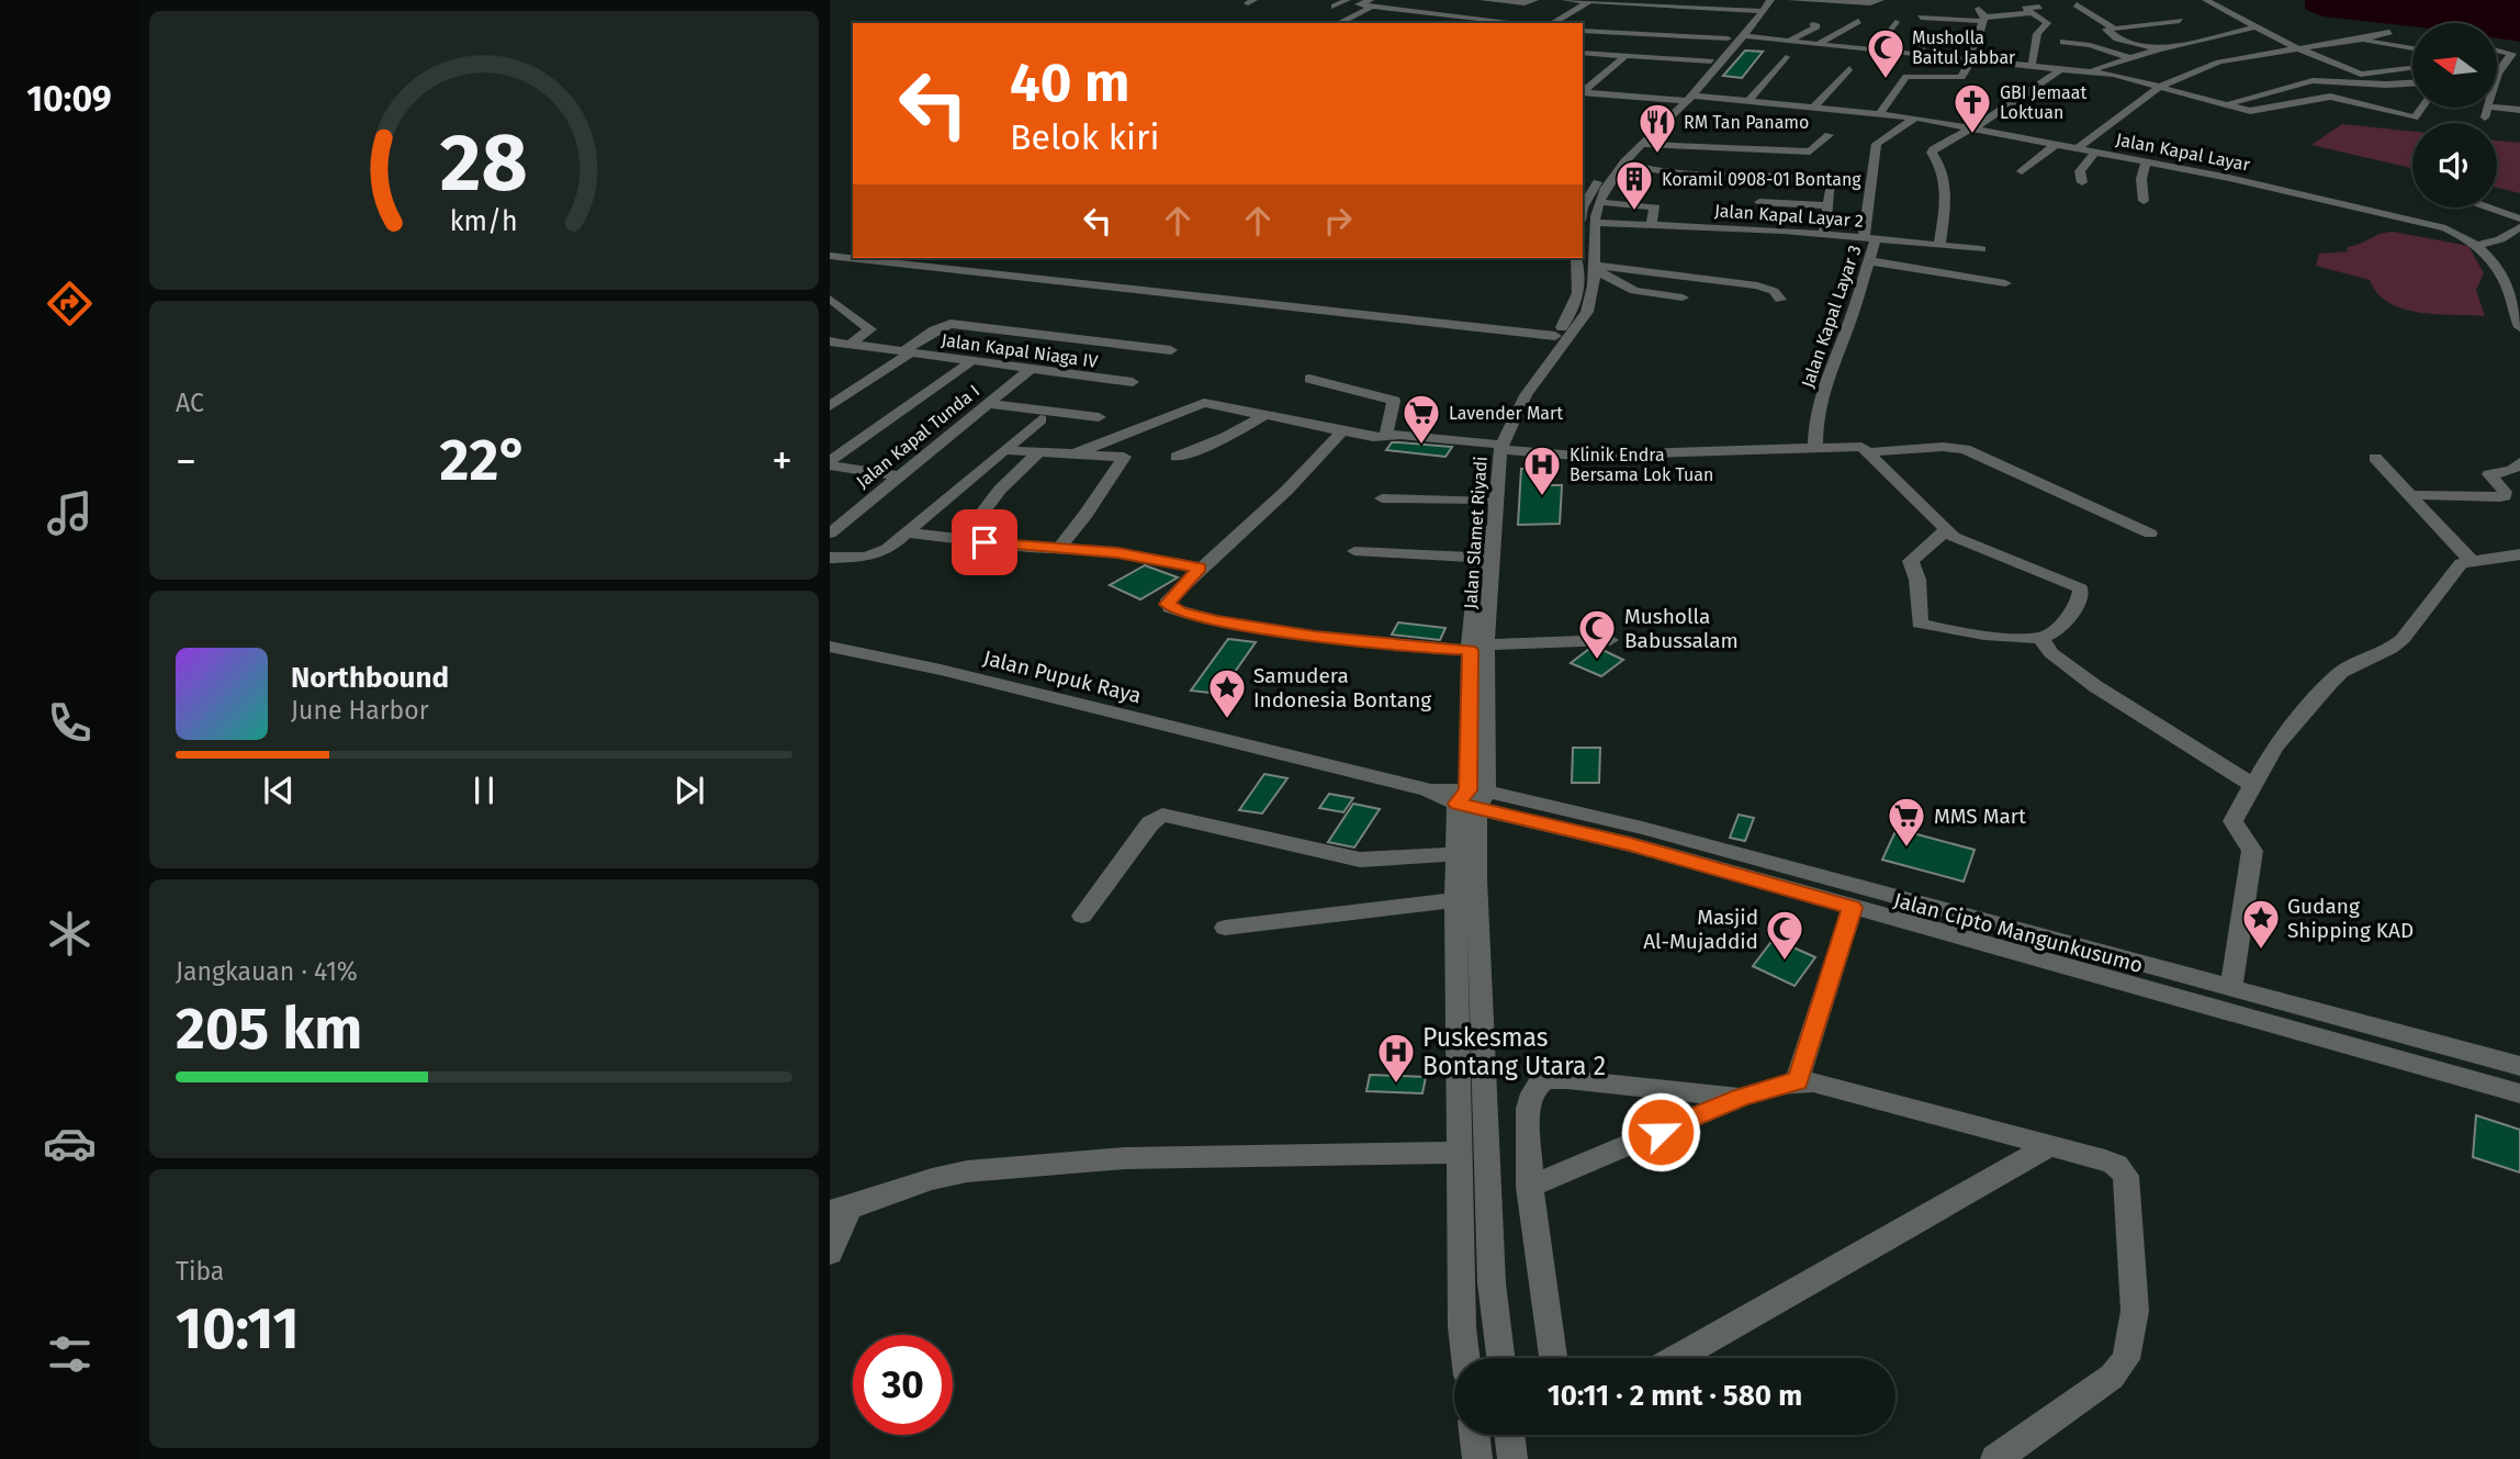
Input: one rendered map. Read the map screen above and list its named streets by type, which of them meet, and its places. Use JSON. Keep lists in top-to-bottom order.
{
  "streets": {
    "street": [
      "Jalan Kapal Layar",
      "Jalan Kapal Layar 2",
      "Jalan Kapal Layar 3",
      "Jalan Kapal Niaga IV",
      "Jalan Kapal Tunda I",
      "Jalan Slamet Riyadi",
      "Jalan Pupuk Raya",
      "Jalan Cipto Mangunkusumo"
    ]
  },
  "crossings": [
    ["Jalan Kapal Layar", "Jalan Kapal Layar 3"],
    ["Jalan Kapal Layar", "Jalan Slamet Riyadi"],
    ["Jalan Kapal Layar 2", "Jalan Kapal Layar 3"],
    ["Jalan Kapal Layar 2", "Jalan Slamet Riyadi"],
    ["Jalan Kapal Niaga IV", "Jalan Kapal Tunda I"],
    ["Jalan Slamet Riyadi", "Jalan Cipto Mangunkusumo"],
    ["Jalan Pupuk Raya", "Jalan Cipto Mangunkusumo"]
  ],
  "places": {
    "mosque": ["Musholla Baitul Jabbar", "Musholla Babussalam", "Masjid Al-Mujaddid"],
    "church": ["GBI Jemaat Loktuan"],
    "restaurant": ["RM Tan Panamo"],
    "building": ["Koramil 0908-01 Bontang"],
    "supermarket": ["Lavender Mart", "MMS Mart"],
    "hospital": ["Klinik Endra Bersama Lok Tuan", "Puskesmas Bontang Utara 2"],
    "place": ["Samudera Indonesia Bontang", "Gudang Shipping KAD"]
  },
  "north": "left",
  "page": {
    "tabs": "10:09",
    "turn": ["40 m", "Belok kiri"],
    "tile": [
      "AC",
      ["Jangkauan · 41%", "205 km"],
      ["Tiba", "10:11"]
    ],
    "heat": ["−", "22°", "+"],
    "song": ["Northbound", "June Harbor"],
    "limit": "30",
    "trip": "10:11 · 2 mnt · 580 m",
    "gauge": ["28", "km/h"]
  }
}
